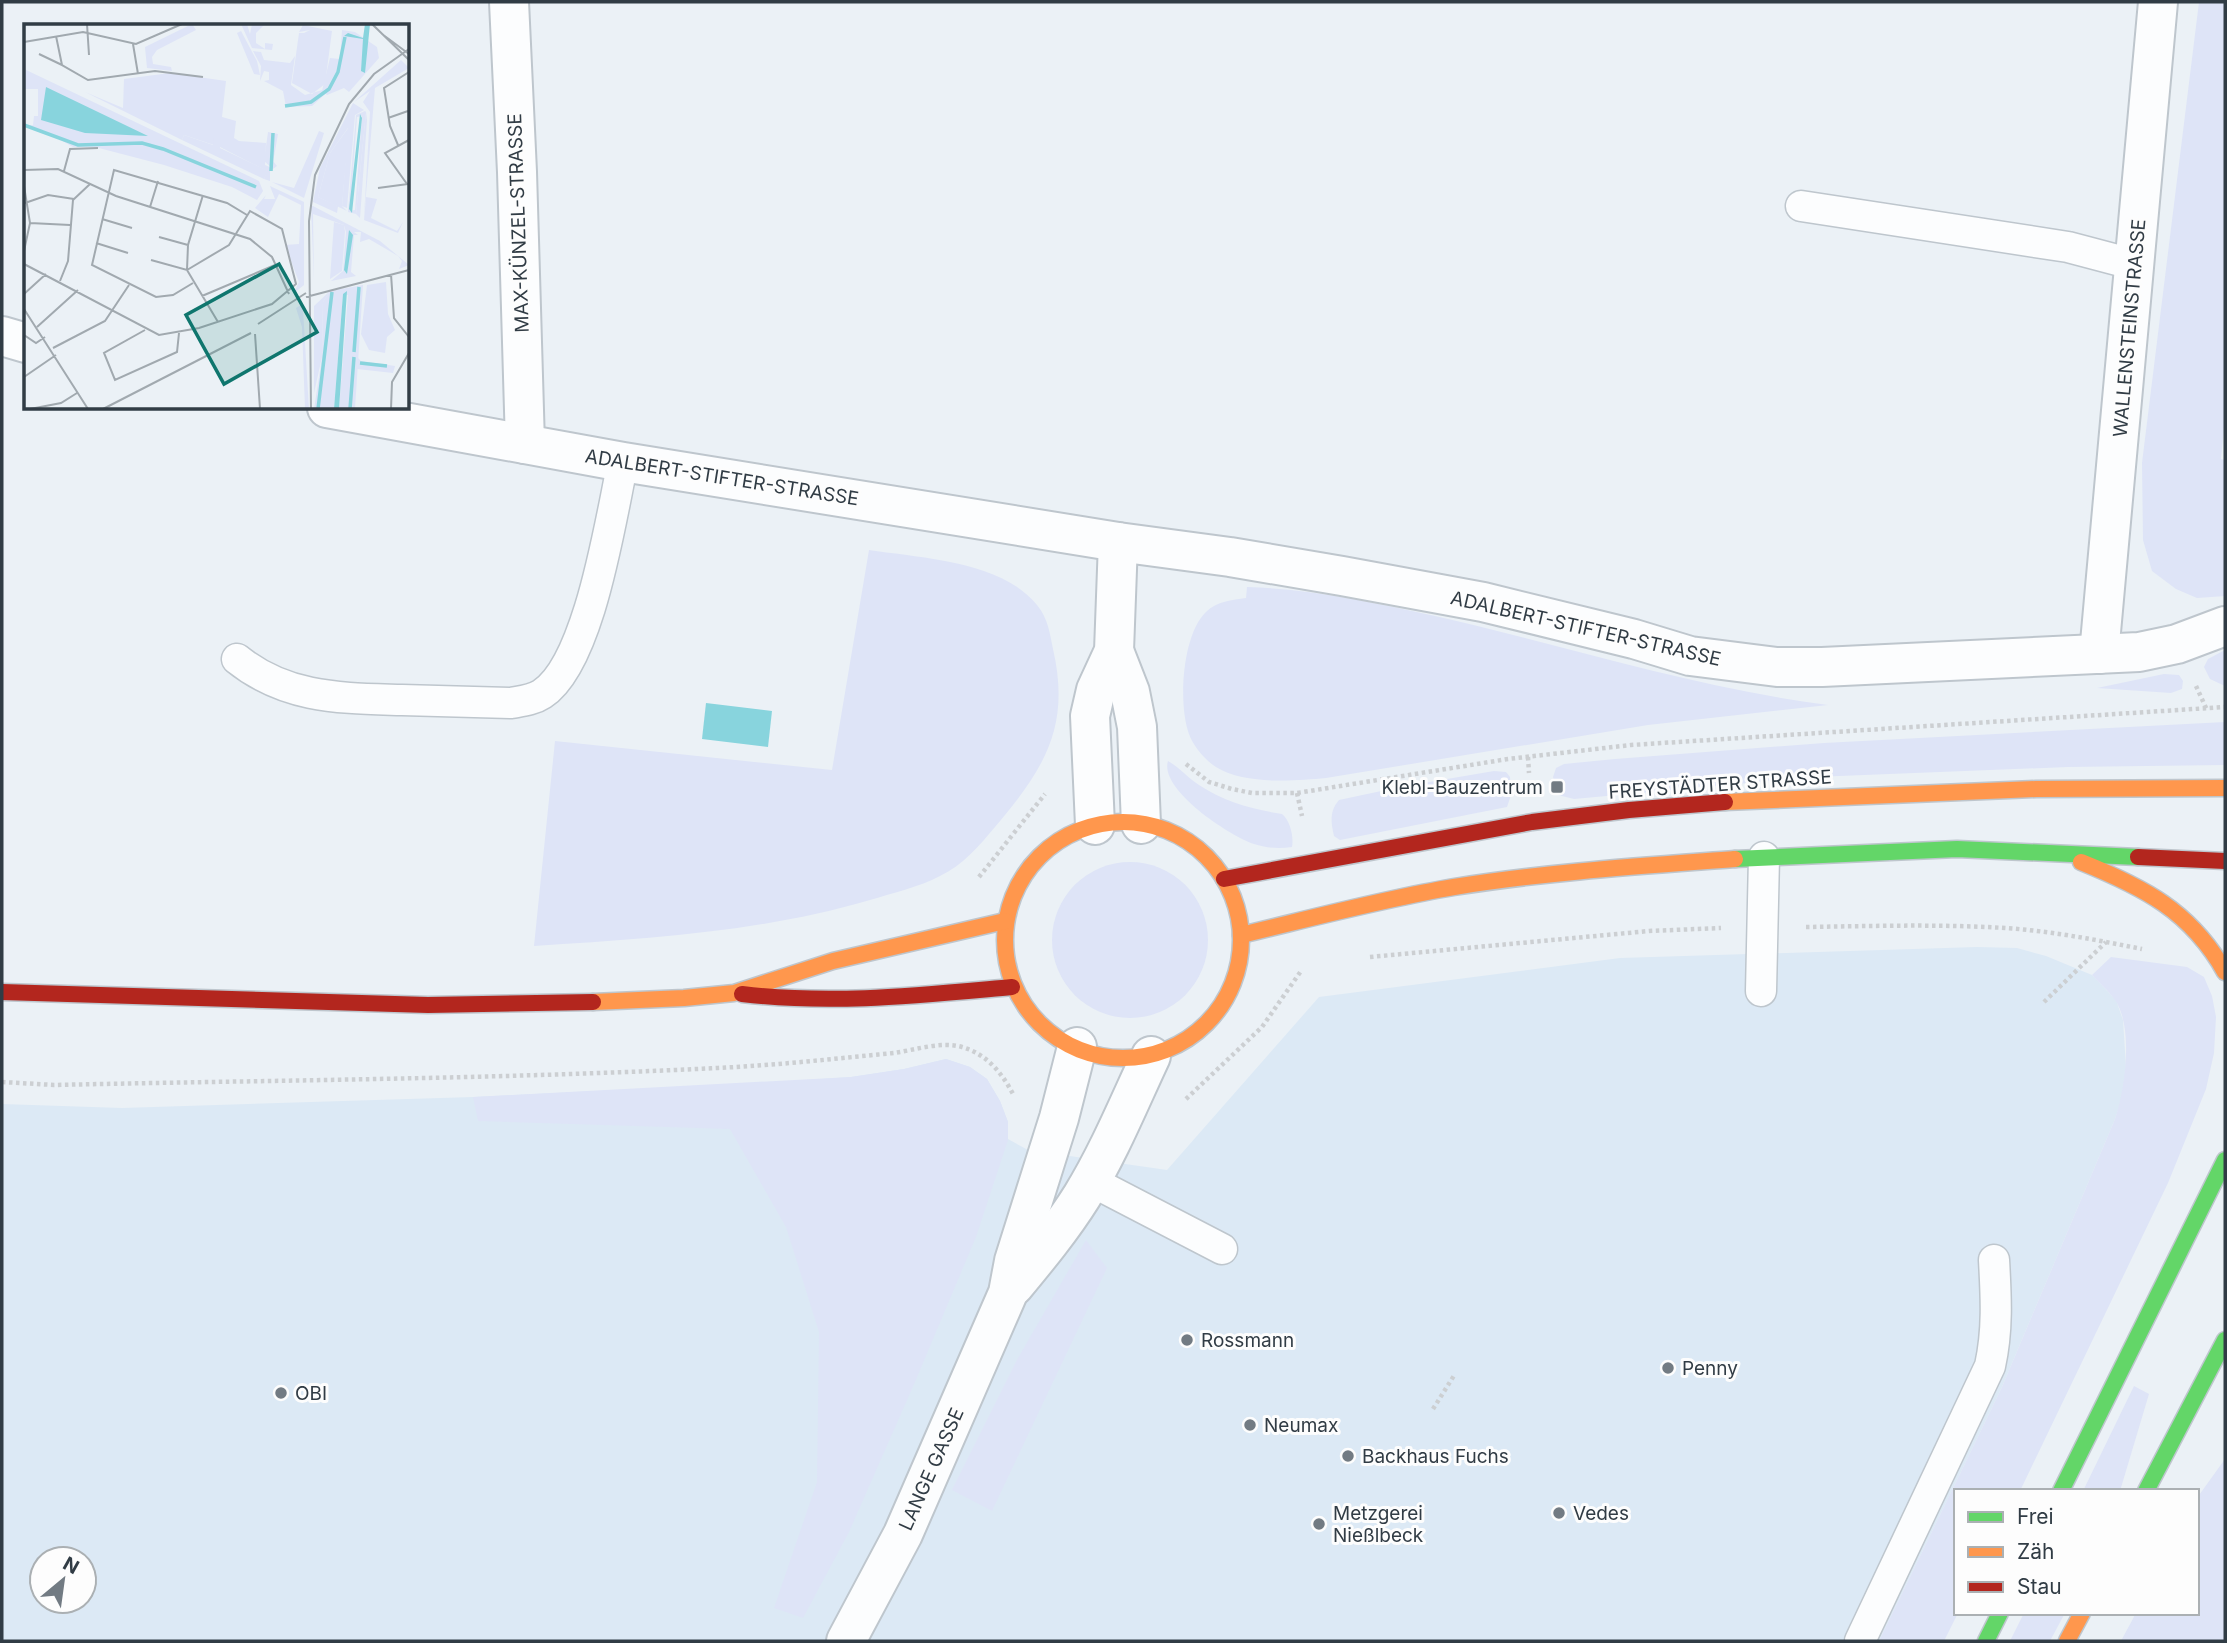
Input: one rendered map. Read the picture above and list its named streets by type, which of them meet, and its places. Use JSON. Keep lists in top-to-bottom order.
{
  "streets": {
    "street": [
      "MAX-KÜNZEL-STRASSE",
      "WALLENSTEINSTRASSE",
      "ADALBERT-STIFTER-STRASSE",
      "FREYSTÄDTER STRASSE",
      "LANGE GASSE"
    ]
  },
  "crossings": [
    ["MAX-KÜNZEL-STRASSE", "ADALBERT-STIFTER-STRASSE"],
    ["WALLENSTEINSTRASSE", "ADALBERT-STIFTER-STRASSE"],
    ["FREYSTÄDTER STRASSE", "LANGE GASSE"]
  ],
  "places": {
    "transit": ["Klebl-Bauzentrum"],
    "other": [
      "Rossmann",
      "Penny",
      "OBI",
      "Neumax",
      "Backhaus Fuchs",
      "Vedes",
      "Metzgerei Nießlbeck"
    ]
  },
  "legend": ["Frei", "Zäh", "Stau"],
  "north": "top right"
}
